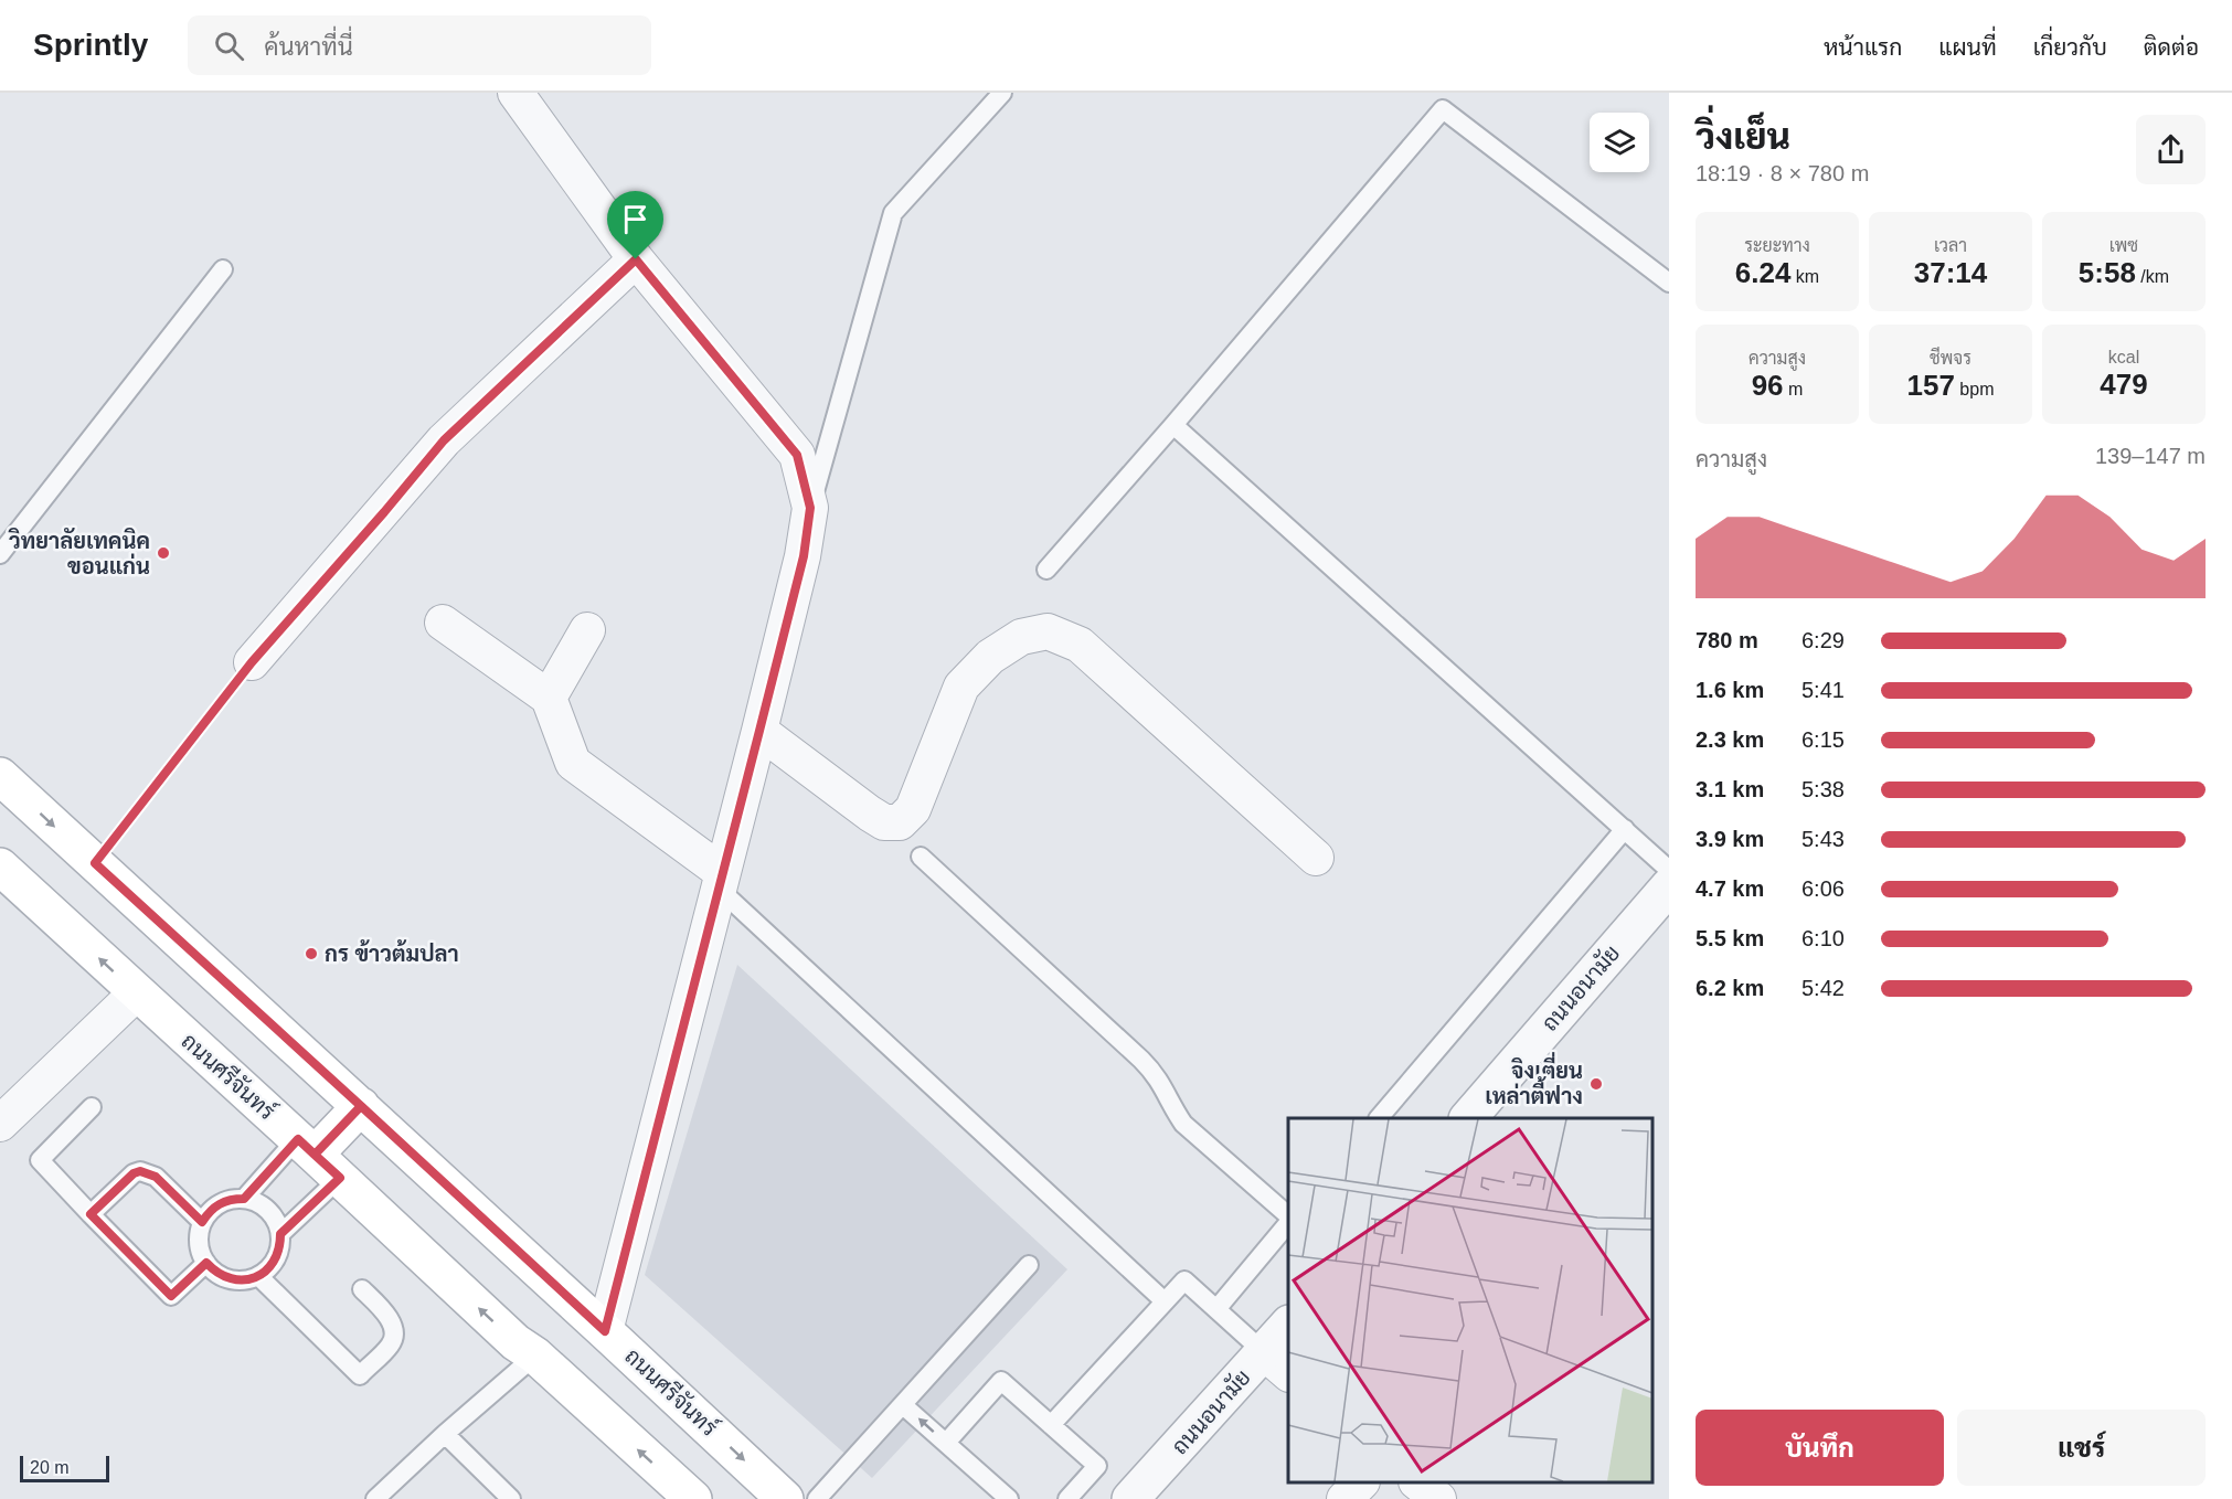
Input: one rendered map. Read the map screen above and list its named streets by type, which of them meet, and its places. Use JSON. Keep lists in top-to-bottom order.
{
  "streets": {
    "main road": ["ถนนศรีจันทร์"],
    "street": ["ถนนอนามัย"]
  },
  "places": ["วิทยาลัยเทคนิค ขอนแก่น", "กร ข้าวต้มปลา", "จิงเตี่ยน เหล่าตี้ฟาง"],
  "scale_bar": "20 m",
  "page": {
    "header": "Sprintly",
    "search": "ค้นหาที่นี่",
    "nav": [
      "หน้าแรก",
      "แผนที่",
      "เกี่ยวกับ",
      "ติดต่อ"
    ],
    "heading": ["วิ่งเย็น", "18:19 · 8 × 780 m"],
    "stats": [
      ["ระยะทาง", "6.24 km"],
      ["เวลา", "37:14"],
      ["เพซ", "5:58 /km"],
      ["ความสูง", "96 m"],
      ["ชีพจร", "157 bpm"],
      ["kcal", "479"]
    ],
    "chart": ["ความสูง", "139–147 m"],
    "list": [
      {
        "name": "780 m",
        "note": "6:29"
      },
      {
        "name": "1.6 km",
        "note": "5:41"
      },
      {
        "name": "2.3 km",
        "note": "6:15"
      },
      {
        "name": "3.1 km",
        "note": "5:38"
      },
      {
        "name": "3.9 km",
        "note": "5:43"
      },
      {
        "name": "4.7 km",
        "note": "6:06"
      },
      {
        "name": "5.5 km",
        "note": "6:10"
      },
      {
        "name": "6.2 km",
        "note": "5:42"
      }
    ],
    "buttons": ["บันทึก", "แชร์"],
    "scale": "20 m"
  }
}
